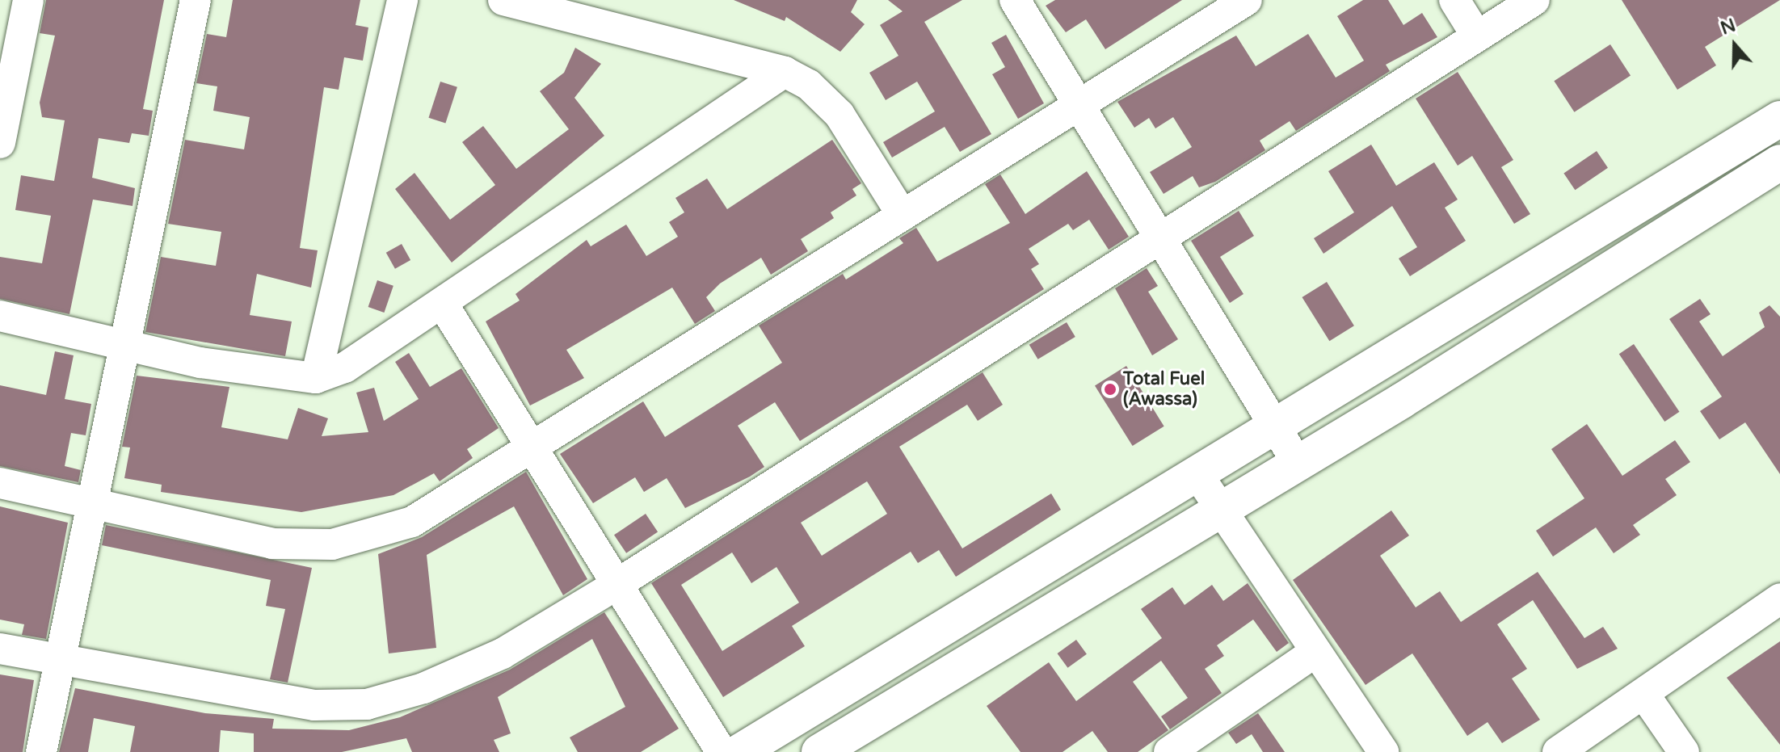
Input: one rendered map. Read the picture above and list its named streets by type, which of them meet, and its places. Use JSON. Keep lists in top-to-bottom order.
{
  "places": ["Total Fuel (Awassa)"],
  "north": "top"
}
